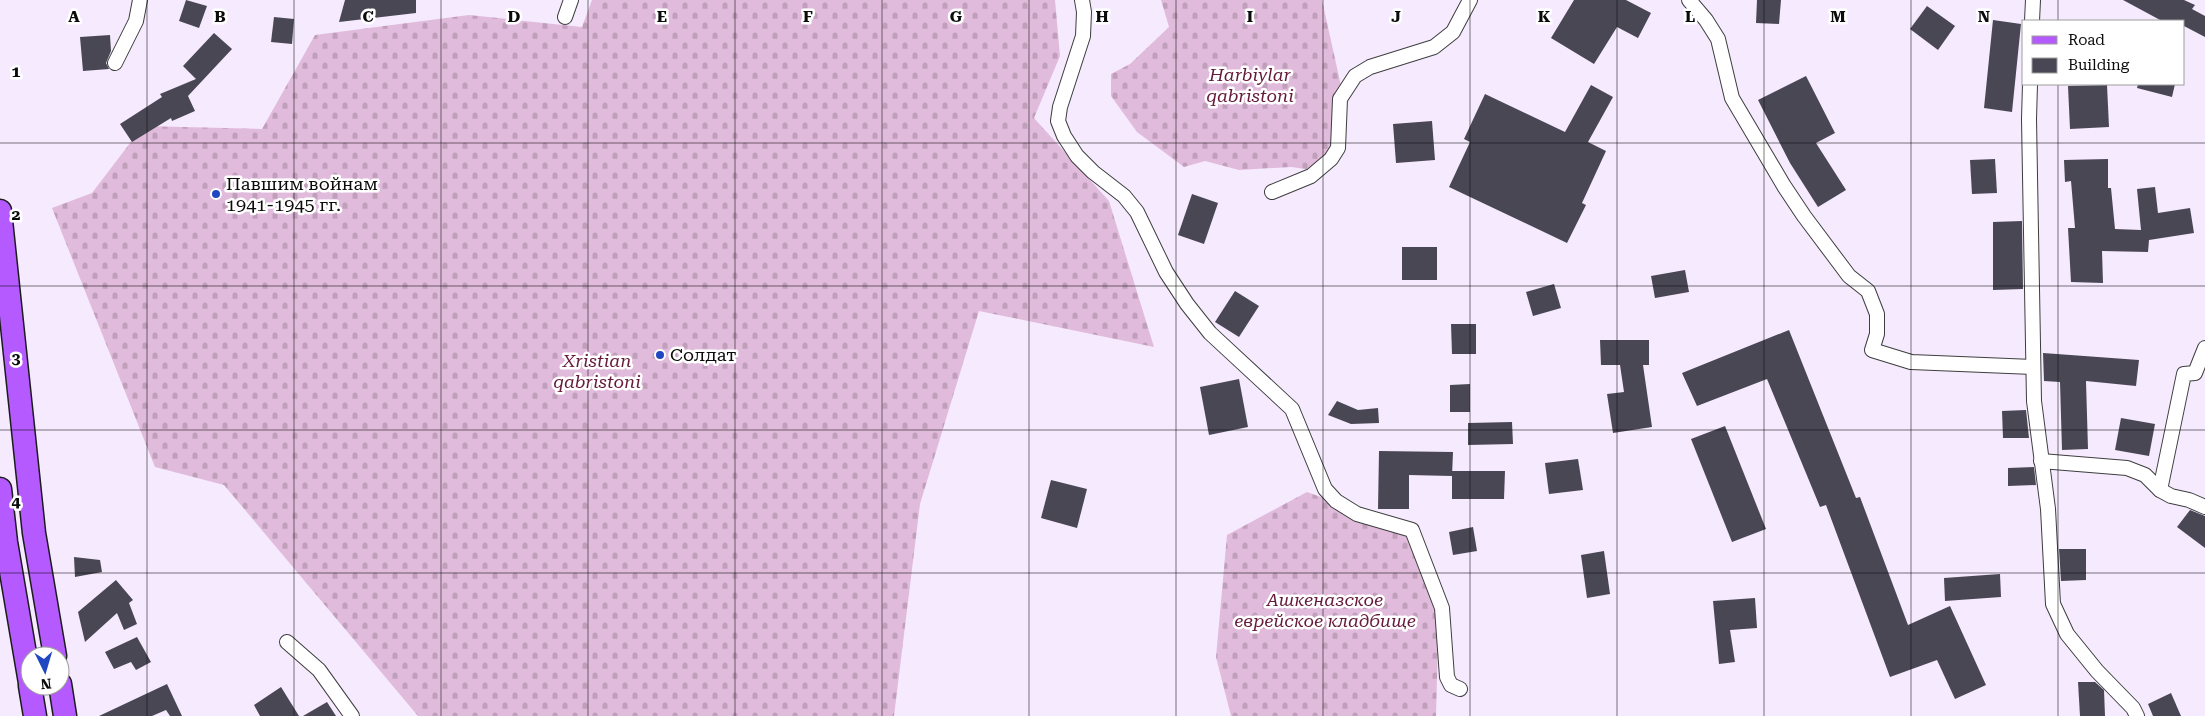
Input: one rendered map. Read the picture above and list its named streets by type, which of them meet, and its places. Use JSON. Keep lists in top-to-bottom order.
{
  "parks": ["Harbiylar qabristoni", "Xristian qabristoni", "Ашкеназское еврейское кладбище"],
  "places": ["Павшим войнам 1941-1945 гг.", "Солдат"],
  "legend": ["Road", "Building"],
  "north": "bottom",
  "grid": {
    "columns": [
      "A",
      "B",
      "C",
      "D",
      "E",
      "F",
      "G",
      "H",
      "I",
      "J",
      "K",
      "L",
      "M",
      "N"
    ],
    "rows": [
      "1",
      "2",
      "3",
      "4"
    ]
  }
}
